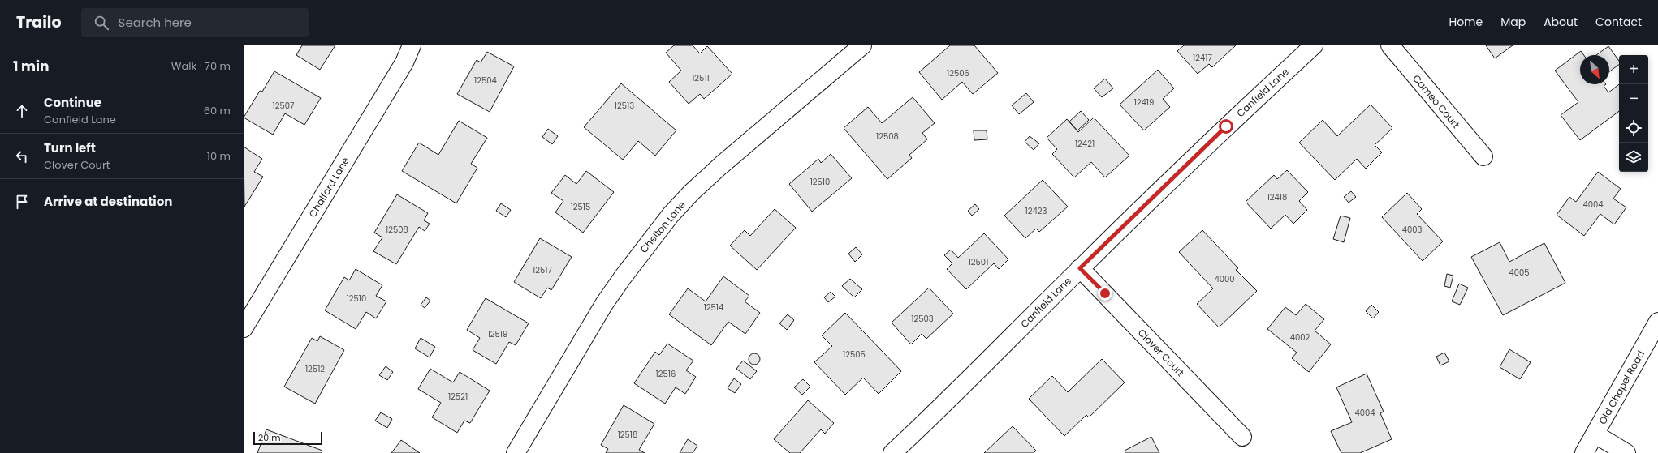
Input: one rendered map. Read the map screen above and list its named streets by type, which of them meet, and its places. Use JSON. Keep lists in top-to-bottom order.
{
  "streets": {
    "street": [
      "Canfield Lane",
      "Cameo Court",
      "Chalford Lane",
      "Chelton Lane",
      "Clover Court",
      "Old Chapel Road"
    ]
  },
  "crossings": [
    ["Canfield Lane", "Clover Court"]
  ],
  "house_numbers": [
    "12417",
    "12506",
    "12511",
    "12504",
    "12419",
    "12507",
    "12513",
    "12508",
    "12421",
    "12510",
    "12418",
    "4004",
    "12515",
    "12423",
    "12508",
    "4003",
    "12501",
    "12517",
    "4005",
    "4000",
    "12510",
    "12514",
    "12503",
    "12519",
    "4002",
    "12505",
    "12512",
    "12516",
    "12521",
    "4004",
    "12518"
  ],
  "scale_bar": "20 m",
  "north": "bottom right",
  "page": {
    "header": "Trailo",
    "search": "Search here",
    "nav": [
      "Home",
      "Map",
      "About",
      "Contact"
    ],
    "heading": ["1 min", "Walk · 70 m"],
    "map_buttons": ["+", "−"],
    "list": [
      ["Continue", "Canfield Lane", "60 m"],
      ["Turn left", "Clover Court", "10 m"],
      "Arrive at destination"
    ],
    "scale": "20 m"
  }
}
